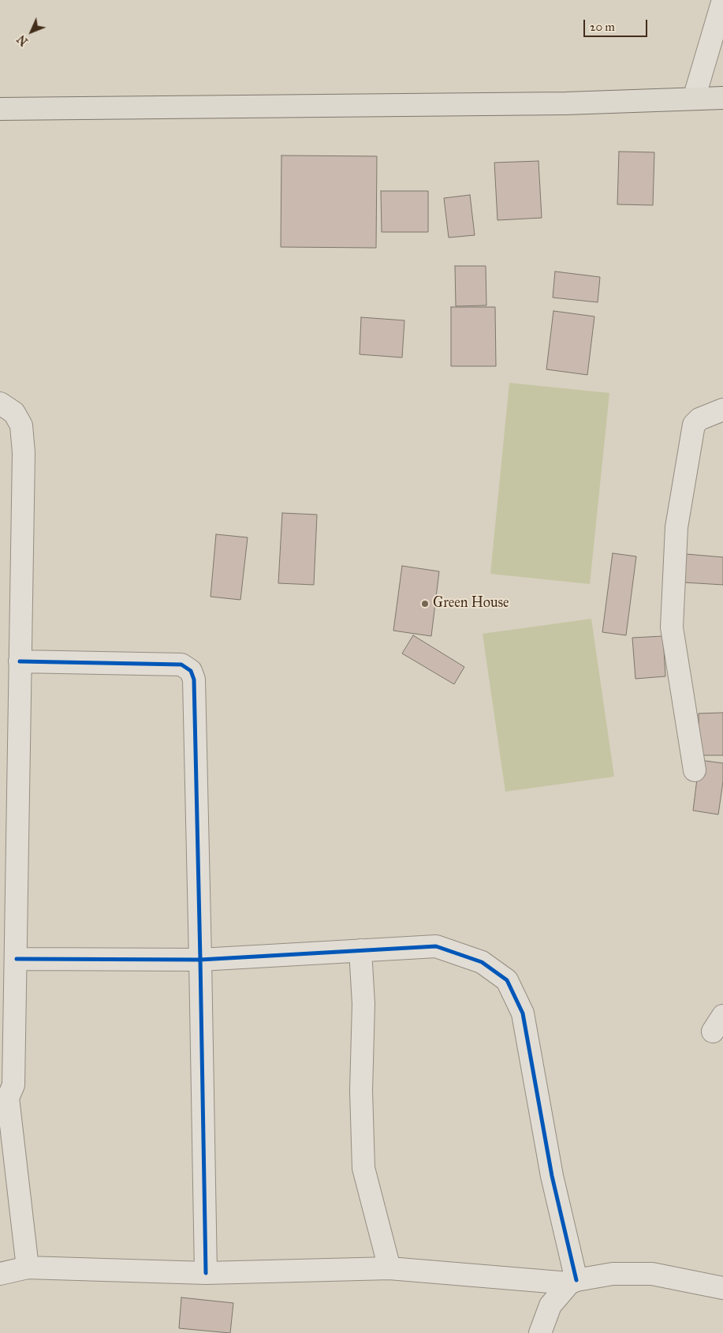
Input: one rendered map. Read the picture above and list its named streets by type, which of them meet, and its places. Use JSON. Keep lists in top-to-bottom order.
{
  "places": ["Green House"],
  "scale_bar": "20 m",
  "north": "bottom left"
}
